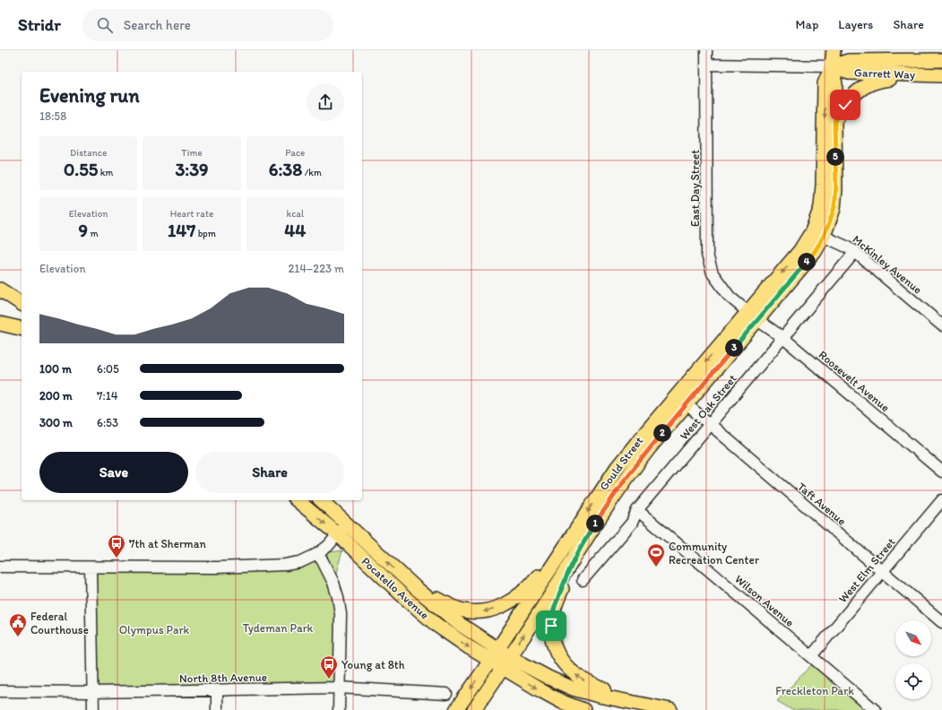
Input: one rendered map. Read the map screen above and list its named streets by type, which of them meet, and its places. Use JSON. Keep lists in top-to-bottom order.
{
  "streets": {
    "main road": ["Garrett Way", "Gould Street", "Pocatello Avenue"],
    "street": [
      "East Day Street",
      "McKinley Avenue",
      "Roosevelt Avenue",
      "West Oak Street",
      "Taft Avenue",
      "West Elm Street",
      "Wilson Avenue",
      "North 8th Avenue"
    ]
  },
  "crossings": [
    ["East Day Street", "Roosevelt Avenue"],
    ["East Day Street", "Gould Street"],
    ["McKinley Avenue", "West Oak Street"],
    ["McKinley Avenue", "Gould Street"],
    ["Roosevelt Avenue", "West Oak Street"],
    ["Roosevelt Avenue", "Gould Street"],
    ["West Oak Street", "Taft Avenue"],
    ["West Oak Street", "Wilson Avenue"],
    ["Gould Street", "Taft Avenue"],
    ["Gould Street", "Pocatello Avenue"],
    ["Taft Avenue", "West Elm Street"],
    ["West Elm Street", "Wilson Avenue"]
  ],
  "parks": ["Tydeman Park", "Olympus Park", "Freckleton Park"],
  "places": {
    "bus stop": ["7th at Sherman", "Young at 8th"],
    "sports": ["Community Recreation Center"],
    "public building": ["Federal Courthouse"]
  },
  "north": "bottom right",
  "page": {
    "header": "Stridr",
    "search": "Search here",
    "nav": ["Map", "Layers", "Share"],
    "heading": ["Evening run", "18:58"],
    "stats": [
      ["Distance", "0.55 km"],
      ["Time", "3:39"],
      ["Pace", "6:38 /km"],
      ["Elevation", "9 m"],
      ["Heart rate", "147 bpm"],
      ["kcal", "44"]
    ],
    "pins": [
      "5",
      "4",
      "3",
      "2",
      "1"
    ],
    "chart": ["Elevation", "214–223 m"],
    "list": [
      {
        "name": "100 m",
        "note": "6:05"
      },
      {
        "name": "200 m",
        "note": "7:14"
      },
      {
        "name": "300 m",
        "note": "6:53"
      }
    ],
    "buttons": ["Save", "Share"]
  }
}
